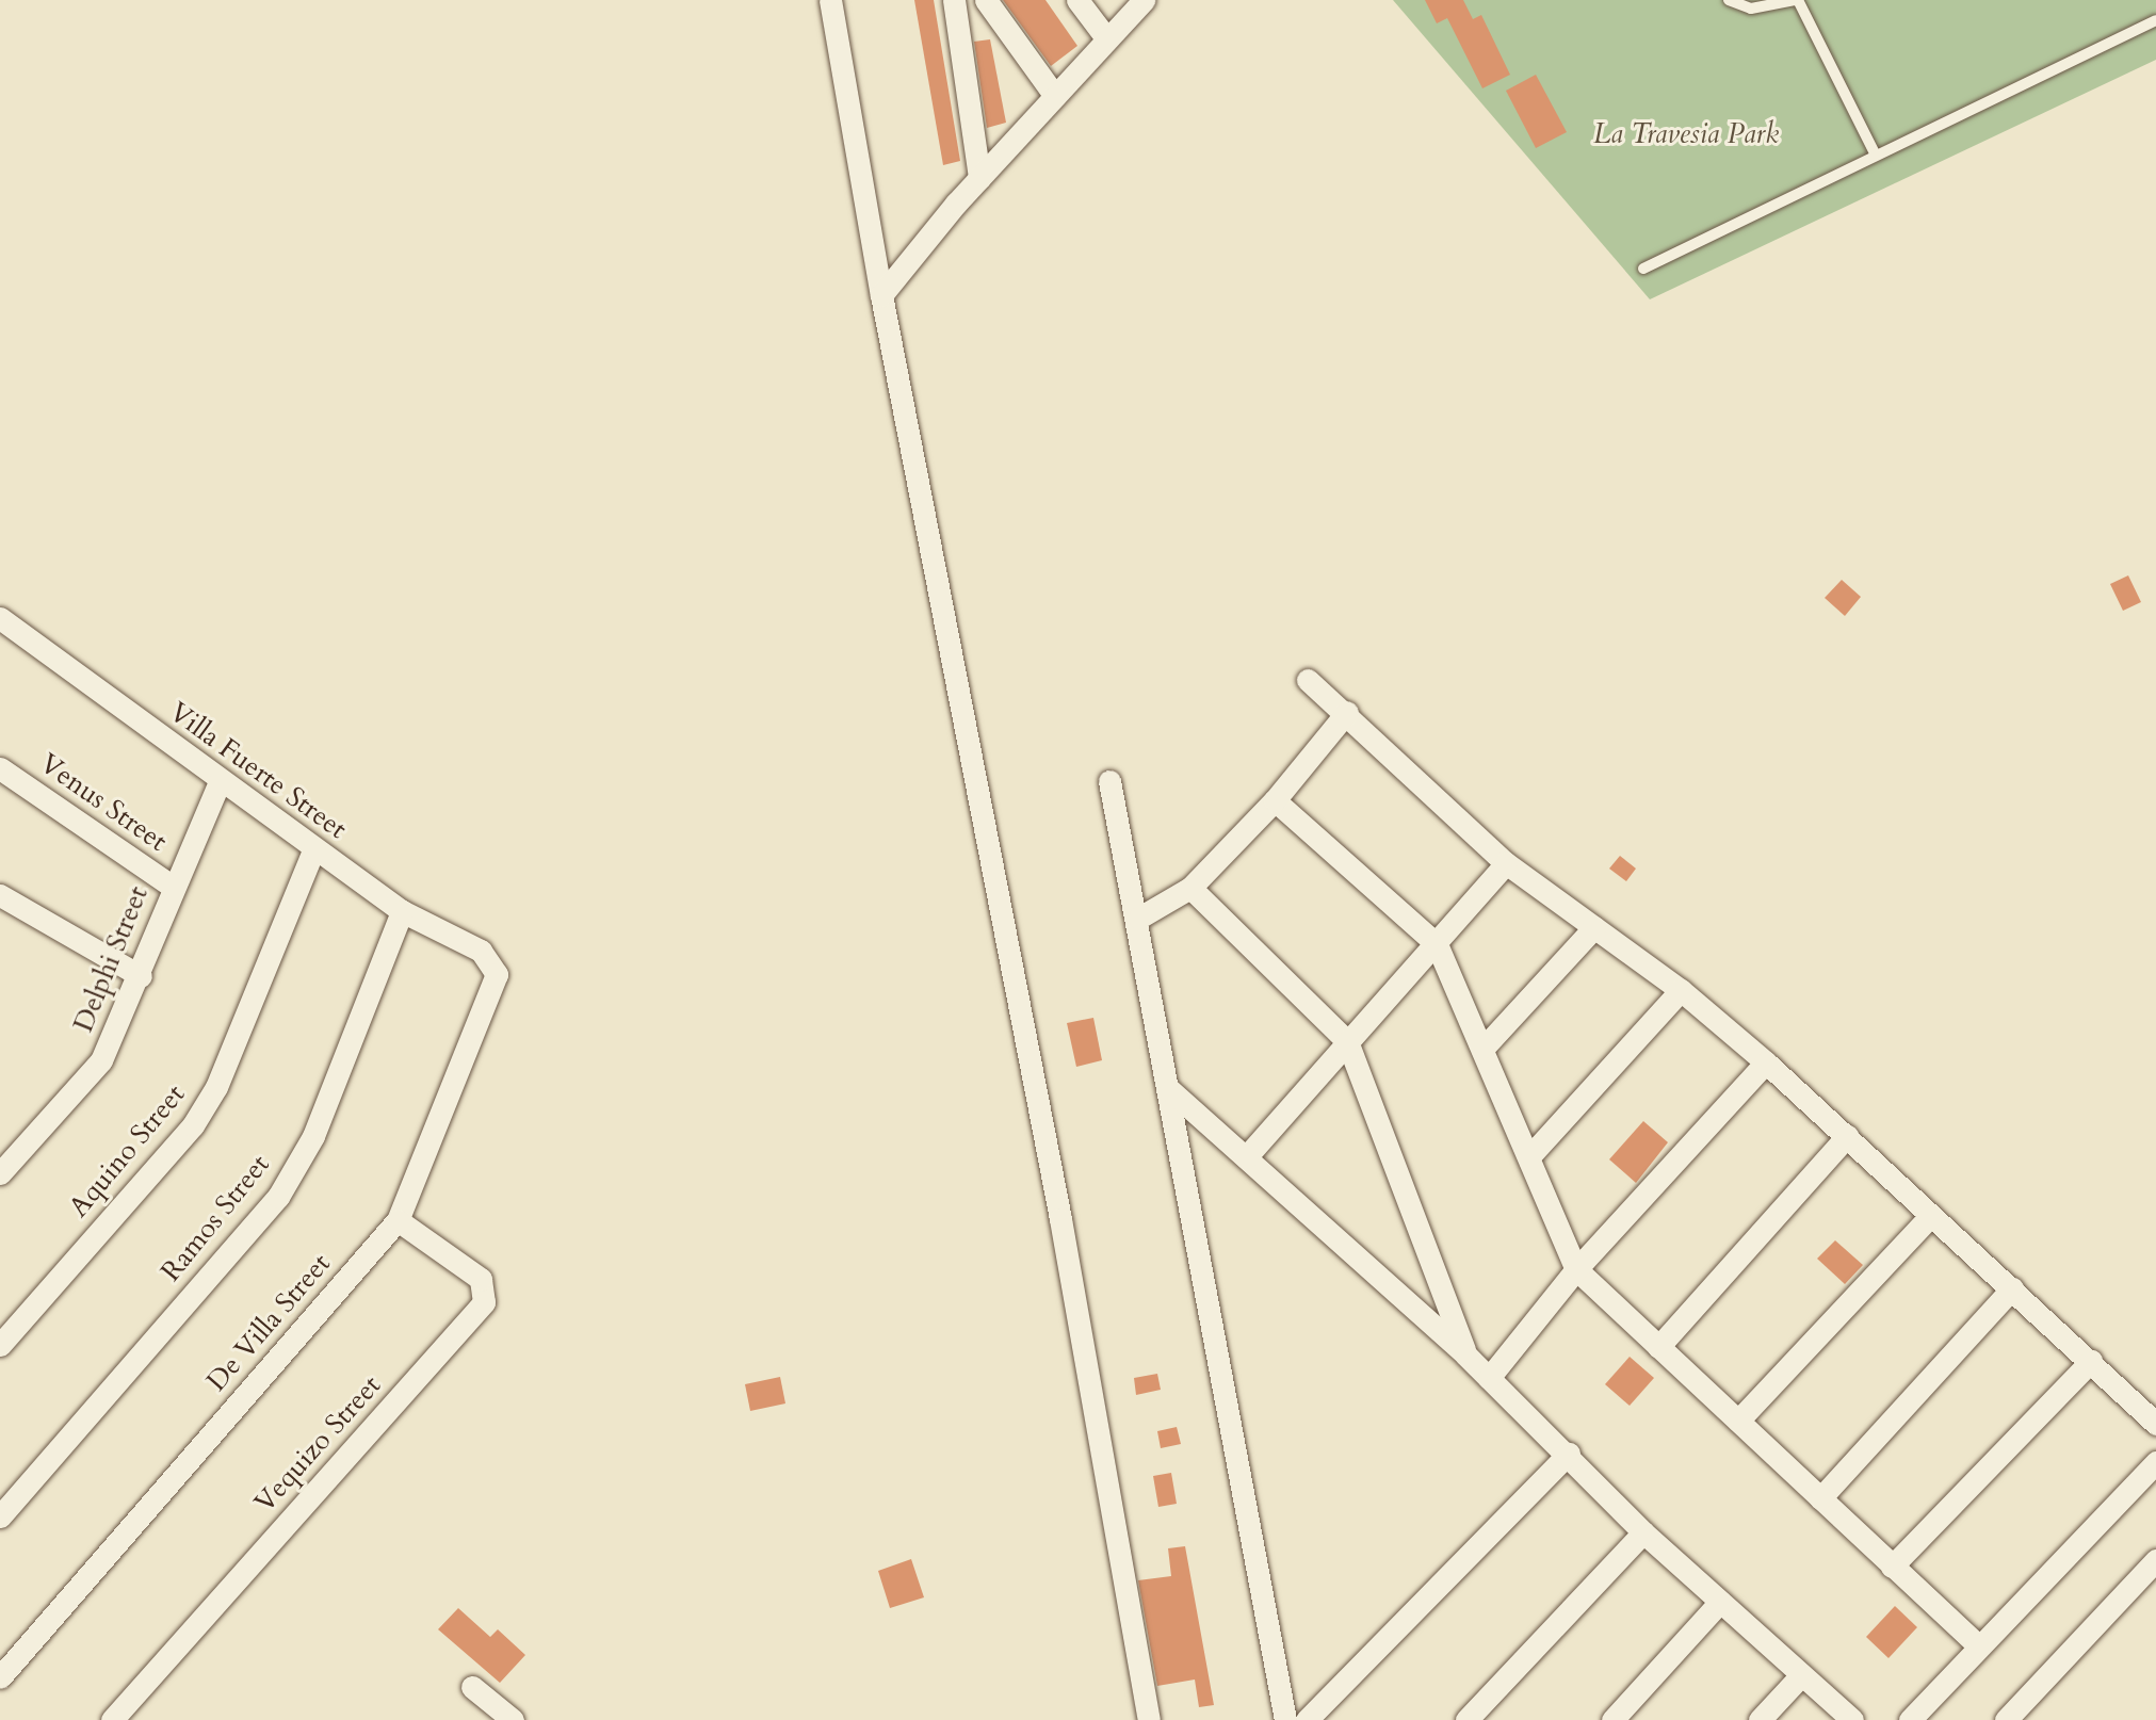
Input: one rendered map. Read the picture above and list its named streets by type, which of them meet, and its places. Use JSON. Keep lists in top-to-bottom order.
{
  "streets": {
    "street": [
      "Villa Fuerte Street",
      "Venus Street",
      "Delphi Street",
      "Aquino Street",
      "Ramos Street",
      "De Villa Street",
      "Vequizo Street"
    ]
  },
  "crossings": [
    ["Villa Fuerte Street", "Delphi Street"],
    ["Villa Fuerte Street", "Aquino Street"],
    ["Villa Fuerte Street", "Ramos Street"],
    ["Villa Fuerte Street", "De Villa Street"],
    ["Venus Street", "Delphi Street"],
    ["De Villa Street", "Vequizo Street"]
  ],
  "parks": ["La Travesia Park"]
}
